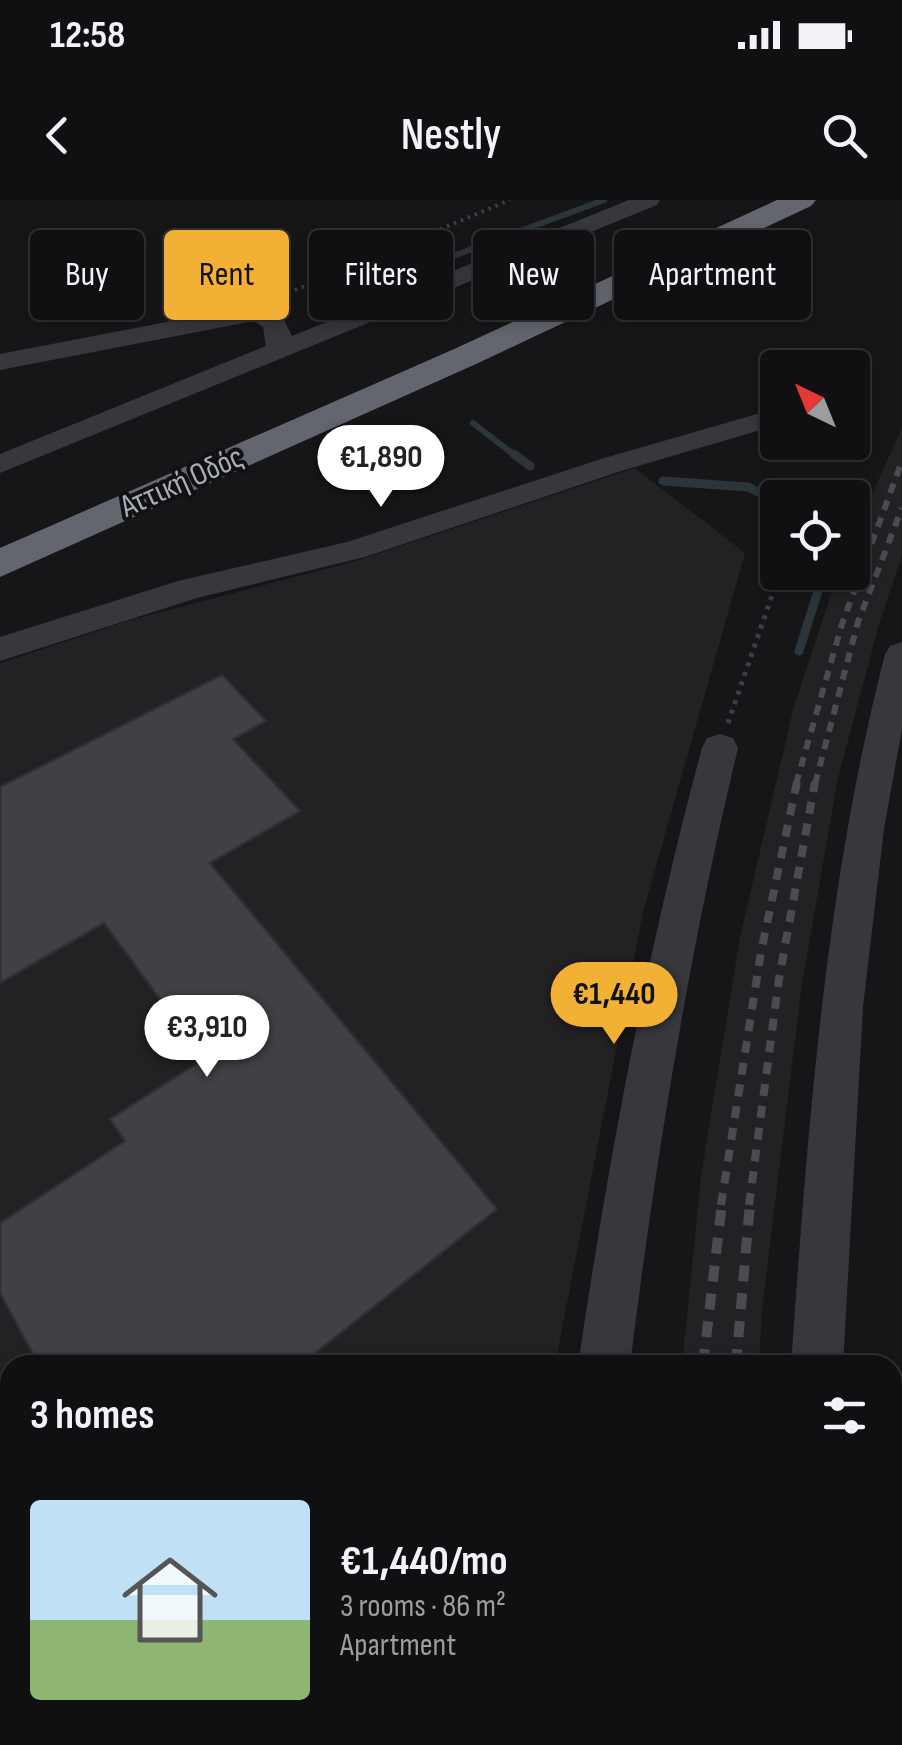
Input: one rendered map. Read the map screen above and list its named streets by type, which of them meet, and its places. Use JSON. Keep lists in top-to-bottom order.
{
  "streets": {
    "highway": ["Αττική Οδός"]
  },
  "north": "top left",
  "page": {
    "status": "12:58",
    "header": "Nestly",
    "chip": [
      "Buy",
      "Rent",
      "Filters",
      "New",
      "Apartment"
    ],
    "price": ["€1,890", "€1,440", "€3,910"],
    "heading": "3 homes",
    "list": [
      {
        "name": "€1,440/mo",
        "note": "3 rooms · 86 m² · Apartment"
      }
    ]
  }
}
